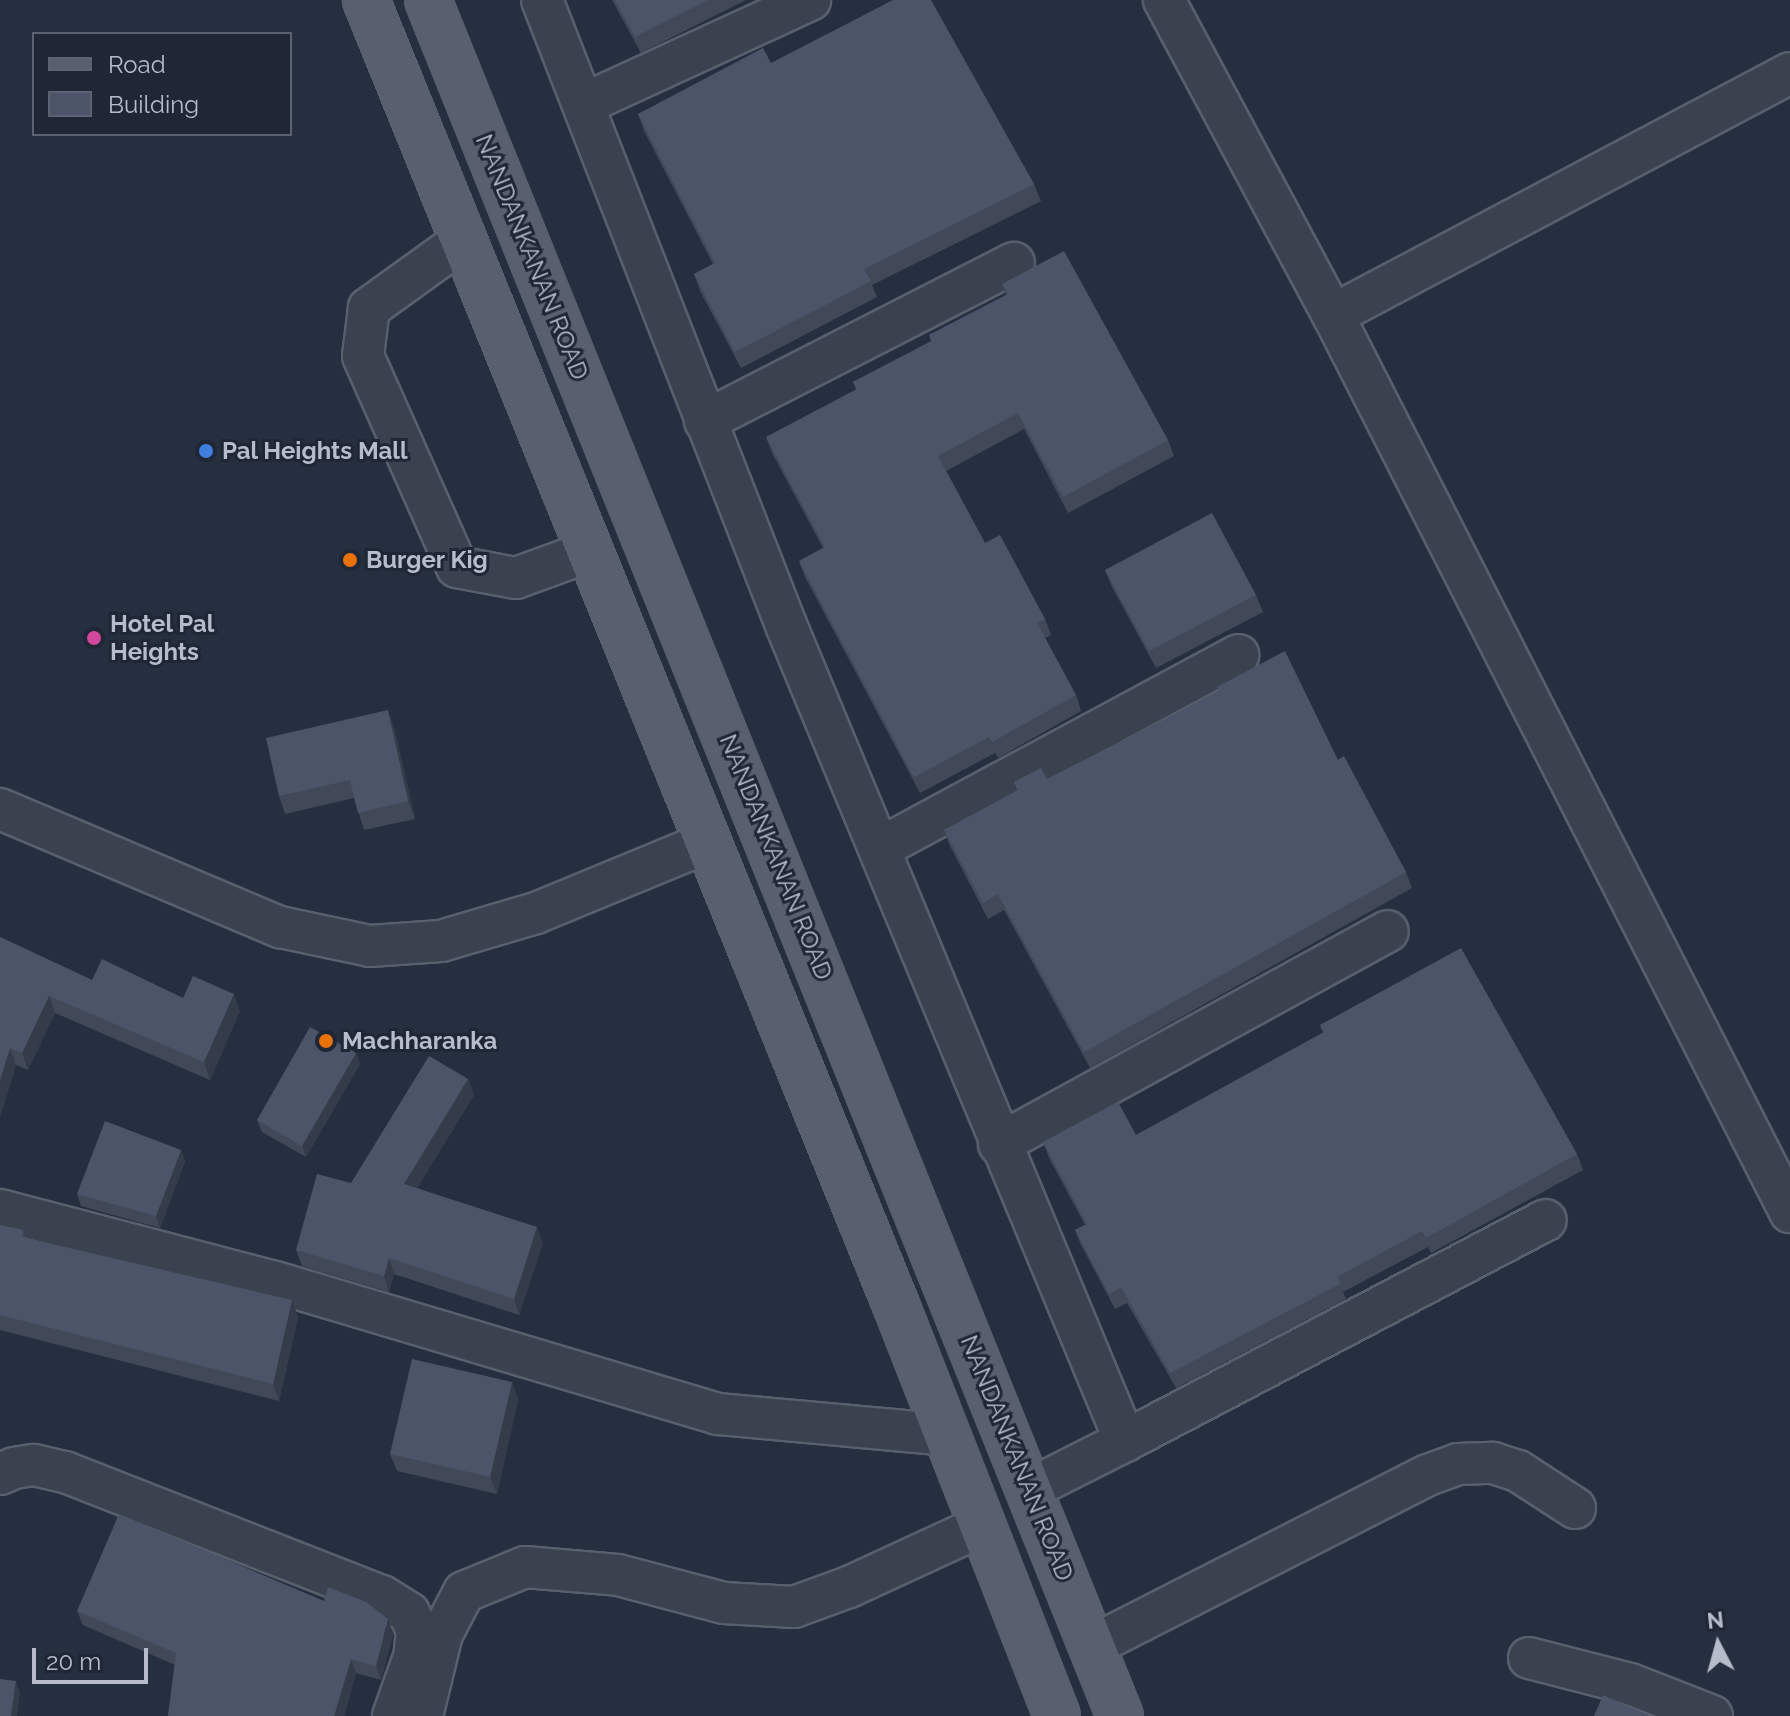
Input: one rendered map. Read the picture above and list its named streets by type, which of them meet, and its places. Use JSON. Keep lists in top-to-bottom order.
{
  "streets": {
    "main road": ["NANDANKANAN ROAD"]
  },
  "places": [
    "Pal Heights Mall",
    "Burger Kig",
    "Hotel Pal Heights",
    "Machharanka"
  ],
  "legend": ["Road", "Building"],
  "scale_bar": "20 m",
  "north": "top"
}
